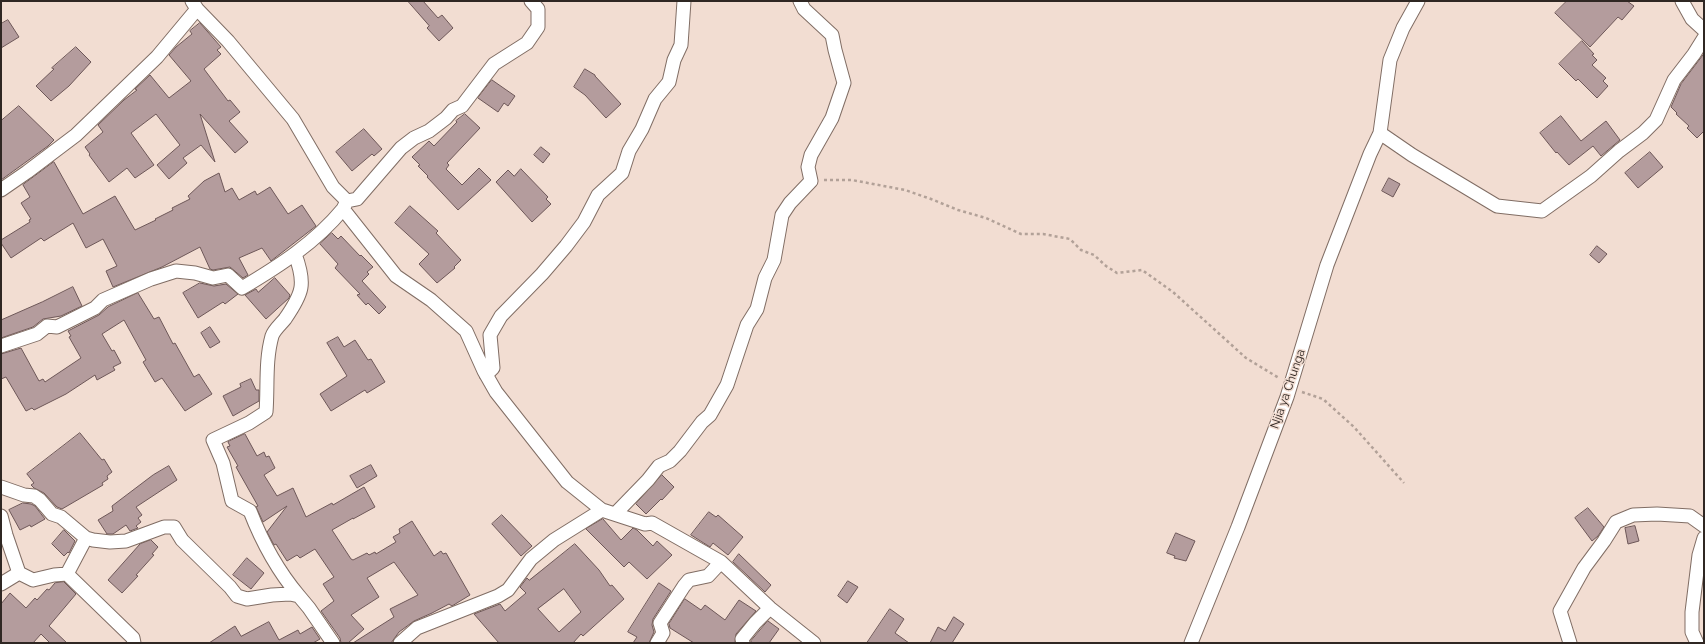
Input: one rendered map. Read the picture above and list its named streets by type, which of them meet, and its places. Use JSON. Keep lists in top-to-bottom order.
{
  "streets": {
    "street": ["Njia ya Chunga"]
  }
}
